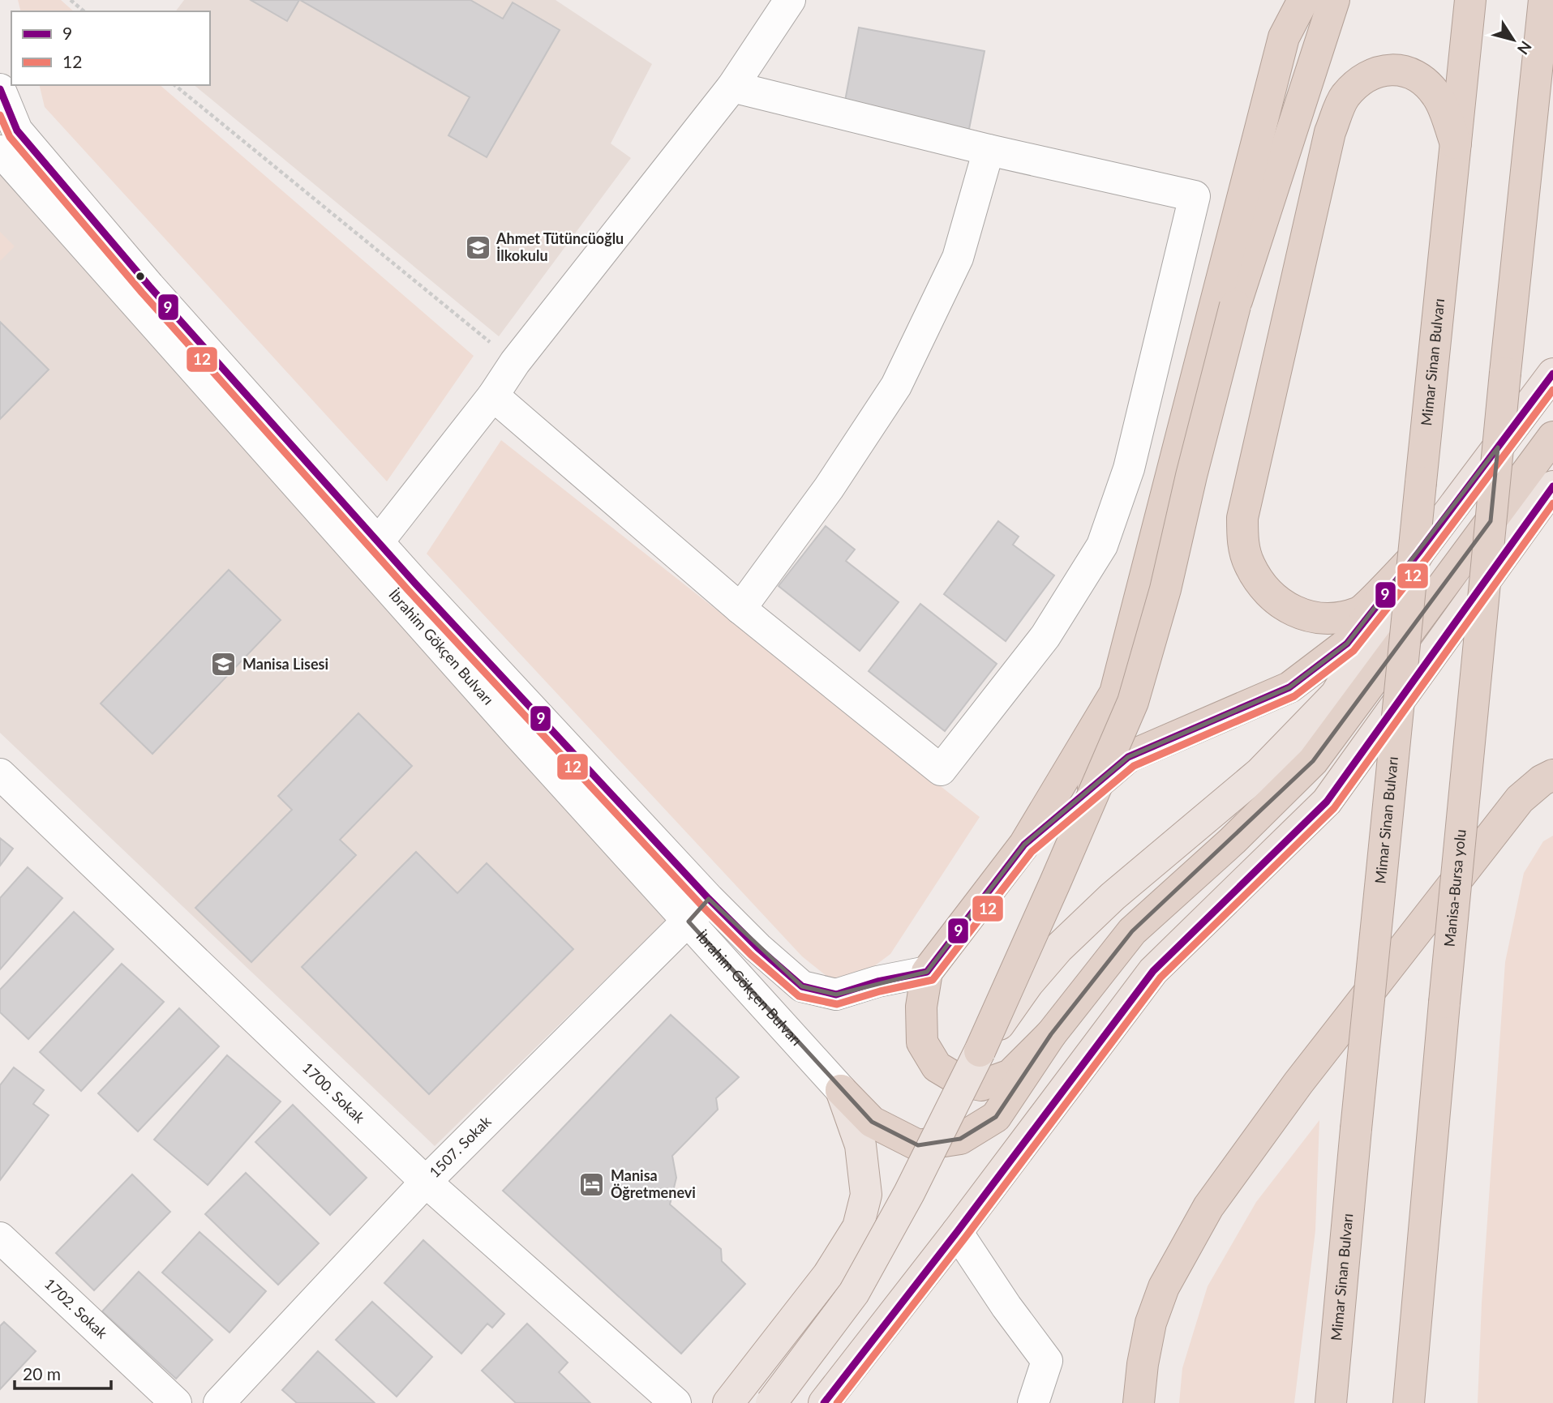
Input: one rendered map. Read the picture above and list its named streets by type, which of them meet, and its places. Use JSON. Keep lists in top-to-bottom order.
{
  "streets": {
    "highway": ["Mimar Sinan Bulvarı", "Manisa-Bursa yolu"],
    "street": [
      "İbrahim Gökçen Bulvarı",
      "1700. Sokak",
      "1507. Sokak",
      "1702. Sokak"
    ]
  },
  "crossings": [
    ["İbrahim Gökçen Bulvarı", "1507. Sokak"],
    ["1700. Sokak", "1507. Sokak"]
  ],
  "places": {
    "school or university": ["Ahmet Tütüncüoğlu İlkokulu", "Manisa Lisesi"],
    "hotel": ["Manisa Öğretmenevi"]
  },
  "lines": ["transit line 9", "transit line 12"],
  "legend": ["9", "12"],
  "scale_bar": "20 m",
  "north": "bottom right"
}
